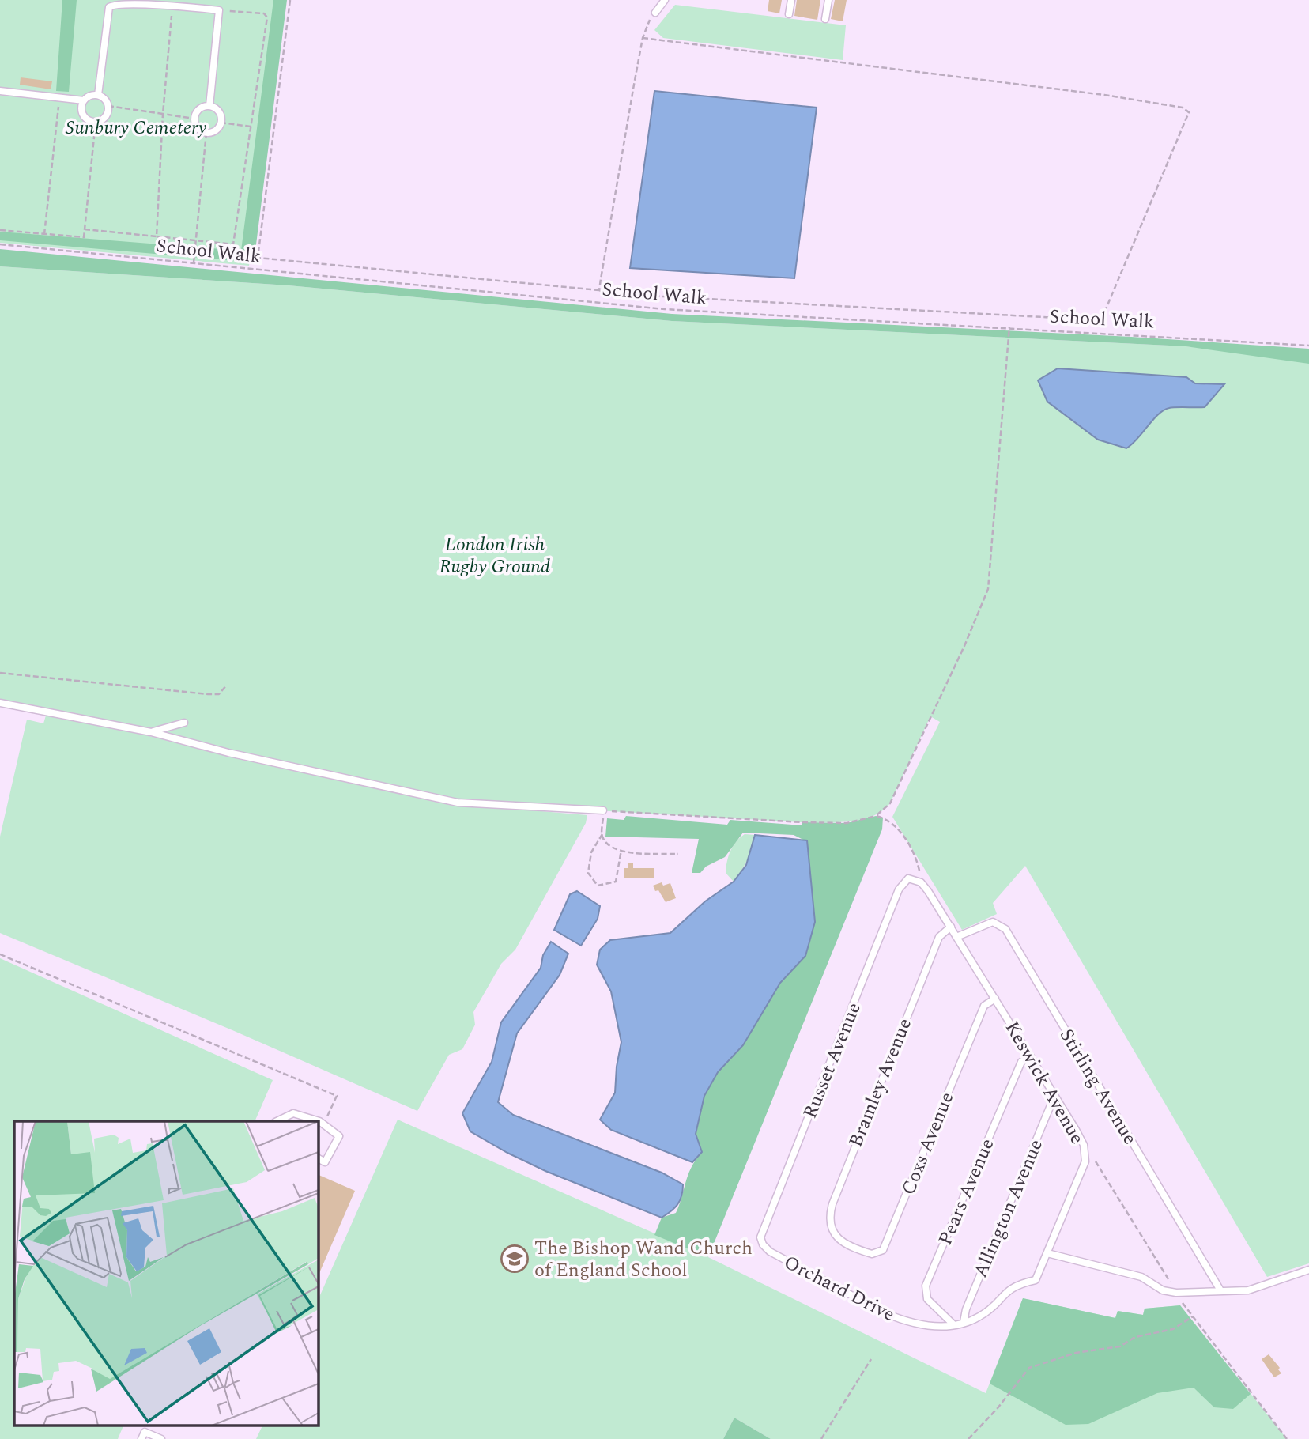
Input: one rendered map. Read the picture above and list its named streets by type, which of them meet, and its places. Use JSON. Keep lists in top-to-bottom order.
{
  "streets": {
    "lane": [
      "Russet Avenue",
      "Bramley Avenue",
      "Keswick Avenue",
      "Stirling Avenue",
      "Coxs Avenue",
      "Pears Avenue",
      "Allington Avenue",
      "Orchard Drive"
    ],
    "path": ["School Walk"]
  },
  "crossings": [
    ["Russet Avenue", "Keswick Avenue"],
    ["Russet Avenue", "Orchard Drive"],
    ["Bramley Avenue", "Keswick Avenue"],
    ["Bramley Avenue", "Coxs Avenue"],
    ["Keswick Avenue", "Stirling Avenue"],
    ["Keswick Avenue", "Coxs Avenue"],
    ["Keswick Avenue", "Pears Avenue"],
    ["Keswick Avenue", "Allington Avenue"],
    ["Keswick Avenue", "Orchard Drive"],
    ["Pears Avenue", "Orchard Drive"]
  ],
  "parks": ["Sunbury Cemetery", "London Irish Rugby Ground"],
  "places": {
    "school or university": ["The Bishop Wand Church of England School"]
  }
}
